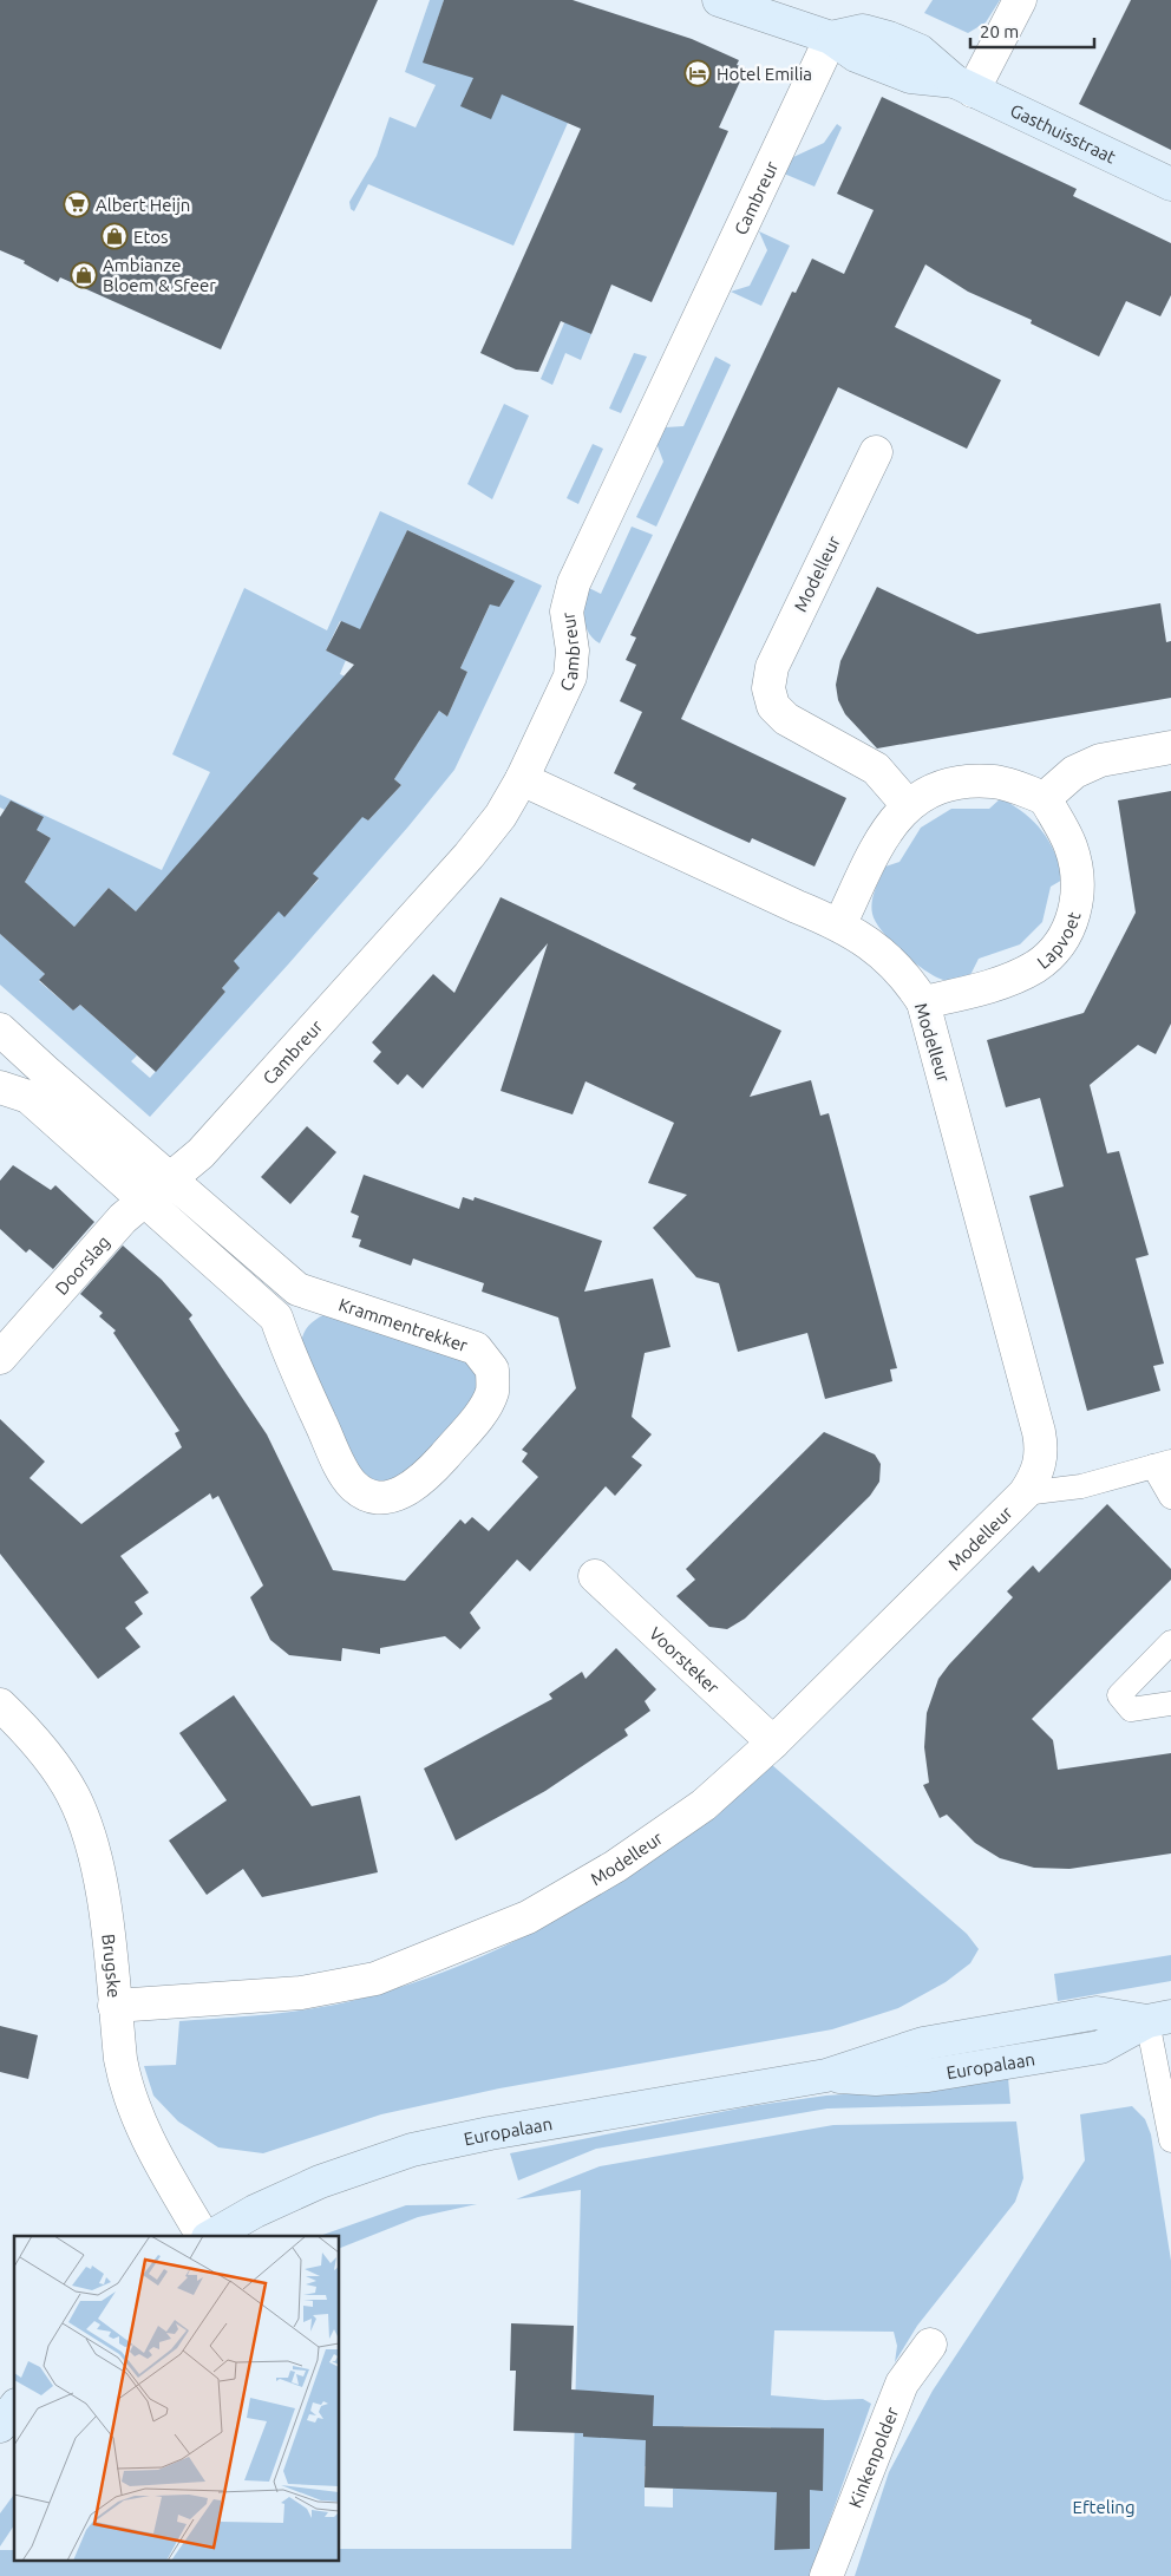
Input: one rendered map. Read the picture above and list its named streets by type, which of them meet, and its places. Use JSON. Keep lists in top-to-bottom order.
{
  "streets": {
    "main road": ["Gasthuisstraat", "Europalaan"],
    "street": [
      "Cambreur",
      "Modelleur",
      "Lapvoet",
      "Doorslag",
      "Krammentrekker",
      "Voorsteker",
      "Brugske",
      "Kinkenpolder"
    ]
  },
  "crossings": [
    ["Gasthuisstraat", "Cambreur"],
    ["Cambreur", "Modelleur"],
    ["Cambreur", "Doorslag"],
    ["Cambreur", "Krammentrekker"],
    ["Modelleur", "Lapvoet"],
    ["Modelleur", "Voorsteker"],
    ["Modelleur", "Brugske"],
    ["Doorslag", "Krammentrekker"]
  ],
  "parks": ["Efteling"],
  "places": {
    "hotel": ["Hotel Emilia"],
    "supermarket": ["Albert Heijn"],
    "shop": ["Etos", "Ambianze Bloem & Sfeer"]
  },
  "scale_bar": "20 m"
}
